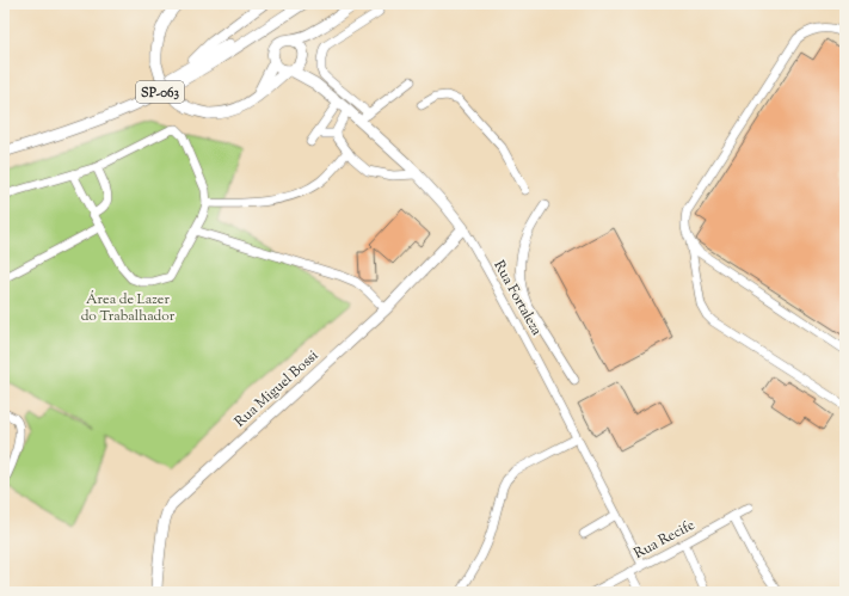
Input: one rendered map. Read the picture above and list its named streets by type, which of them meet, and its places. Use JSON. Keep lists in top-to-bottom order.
{
  "streets": {
    "main road": ["SP-063", "Rua Fortaleza", "Rua Miguel Bossi"],
    "street": ["Rua Recife"]
  },
  "crossings": [
    ["Rua Fortaleza", "Rua Miguel Bossi"],
    ["Rua Fortaleza", "Rua Recife"]
  ],
  "parks": ["Área de Lazer do Trabalhador"]
}
